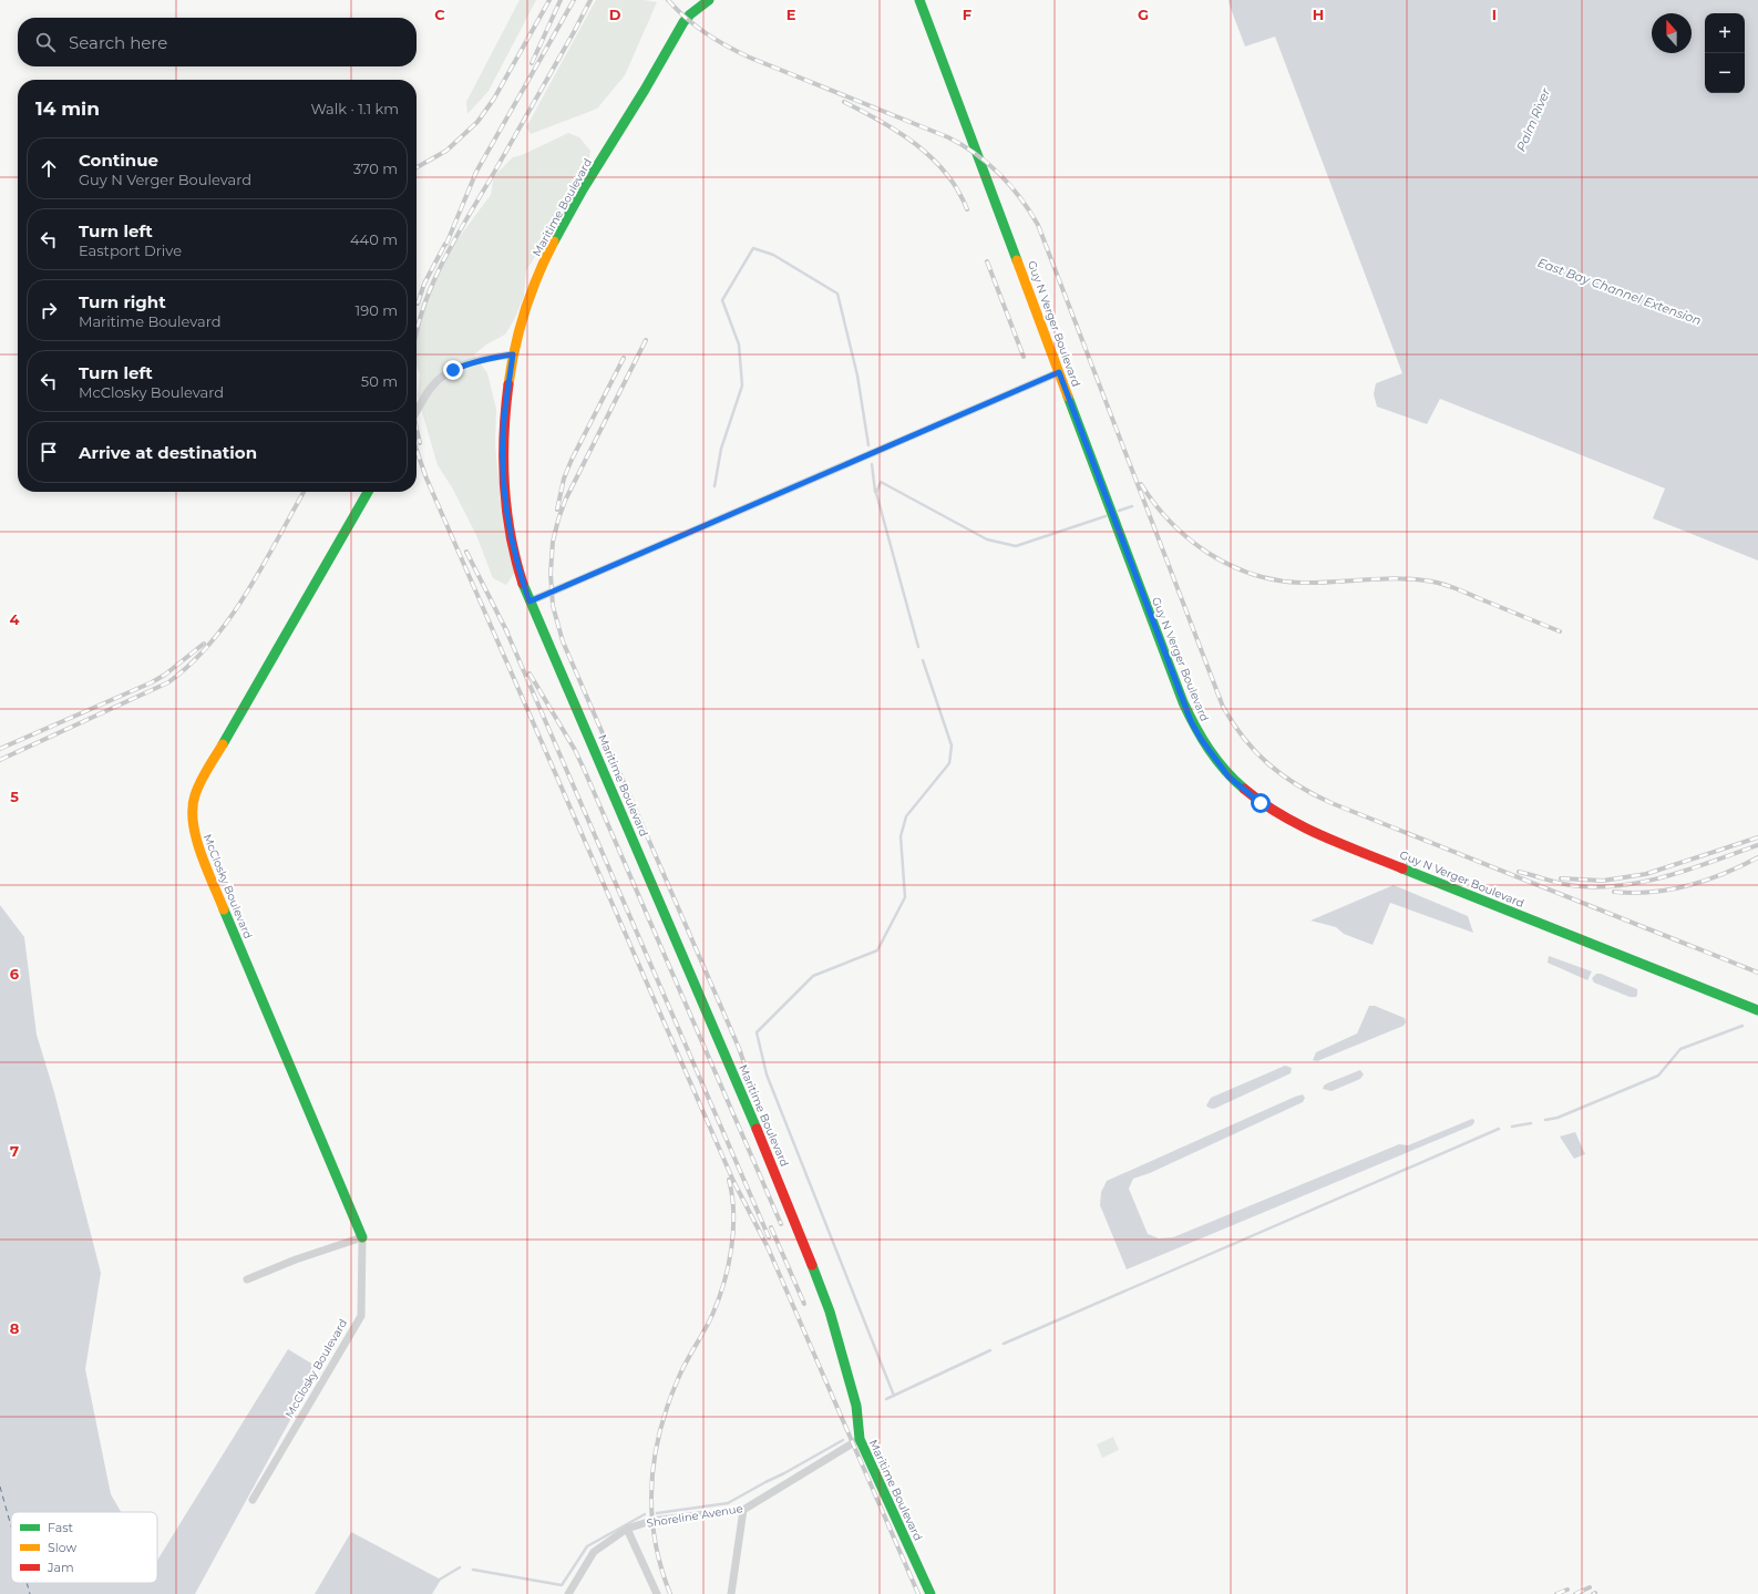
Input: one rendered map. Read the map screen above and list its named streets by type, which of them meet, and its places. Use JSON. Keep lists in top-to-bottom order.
{
  "streets": {
    "street": [
      "Maritime Boulevard",
      "Guy N Verger Boulevard",
      "McClosky Boulevard",
      "Shoreline Avenue"
    ]
  },
  "crossings": [
    ["Maritime Boulevard", "Shoreline Avenue"]
  ],
  "water": ["Palm River", "East Bay Channel Extension"],
  "legend": ["Fast", "Slow", "Jam"],
  "north": "top",
  "page": {
    "map_buttons": ["+", "−"],
    "search": "Search here",
    "heading": ["14 min", "Walk · 1.1 km"],
    "list": [
      ["Continue", "Guy N Verger Boulevard", "370 m"],
      ["Turn left", "Eastport Drive", "440 m"],
      ["Turn right", "Maritime Boulevard", "190 m"],
      ["Turn left", "McClosky Boulevard", "50 m"],
      "Arrive at destination"
    ]
  },
  "grid": {
    "columns": [
      "C",
      "D",
      "E",
      "F",
      "G",
      "H",
      "I"
    ],
    "rows": [
      "4",
      "5",
      "6",
      "7",
      "8"
    ]
  }
}
